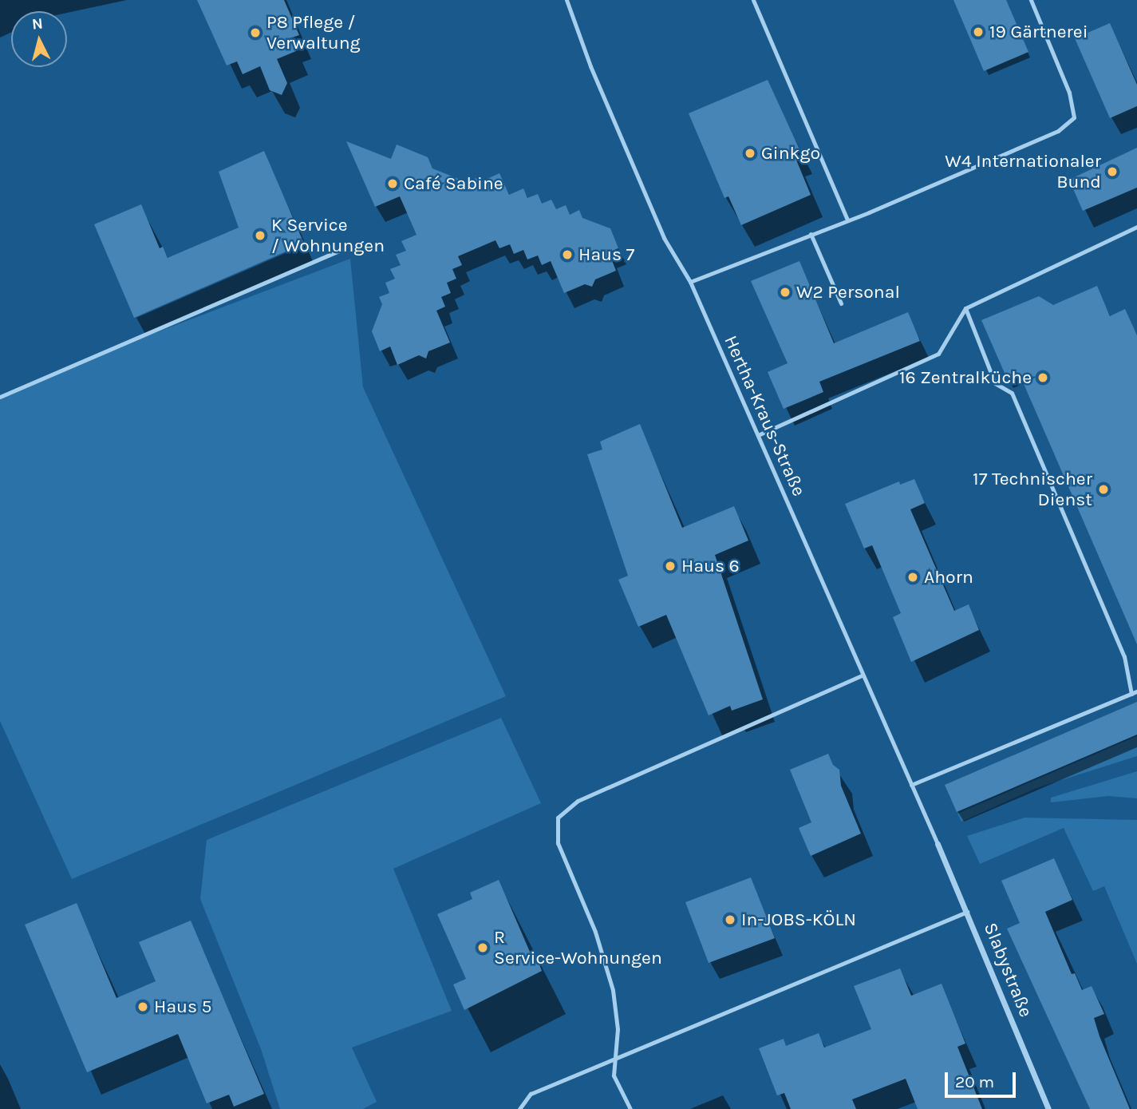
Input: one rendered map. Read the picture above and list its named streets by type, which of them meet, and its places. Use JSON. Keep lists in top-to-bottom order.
{
  "streets": {
    "street": ["Slabystraße"],
    "lane": ["Hertha-Kraus-Straße"]
  },
  "crossings": [
    ["Hertha-Kraus-Straße", "Slabystraße"]
  ],
  "places": [
    "19 Gärtnerei",
    "P8 Pflege / Verwaltung",
    "Ginkgo",
    "W4 Internationaler Bund",
    "Café Sabine",
    "K Service / Wohnungen",
    "Haus 7",
    "W2 Personal",
    "16 Zentralküche",
    "17 Technischer Dienst",
    "Haus 6",
    "Ahorn",
    "In-JOBS-KÖLN",
    "R Service-Wohnungen",
    "Haus 5"
  ],
  "scale_bar": "20 m",
  "north": "top"
}
